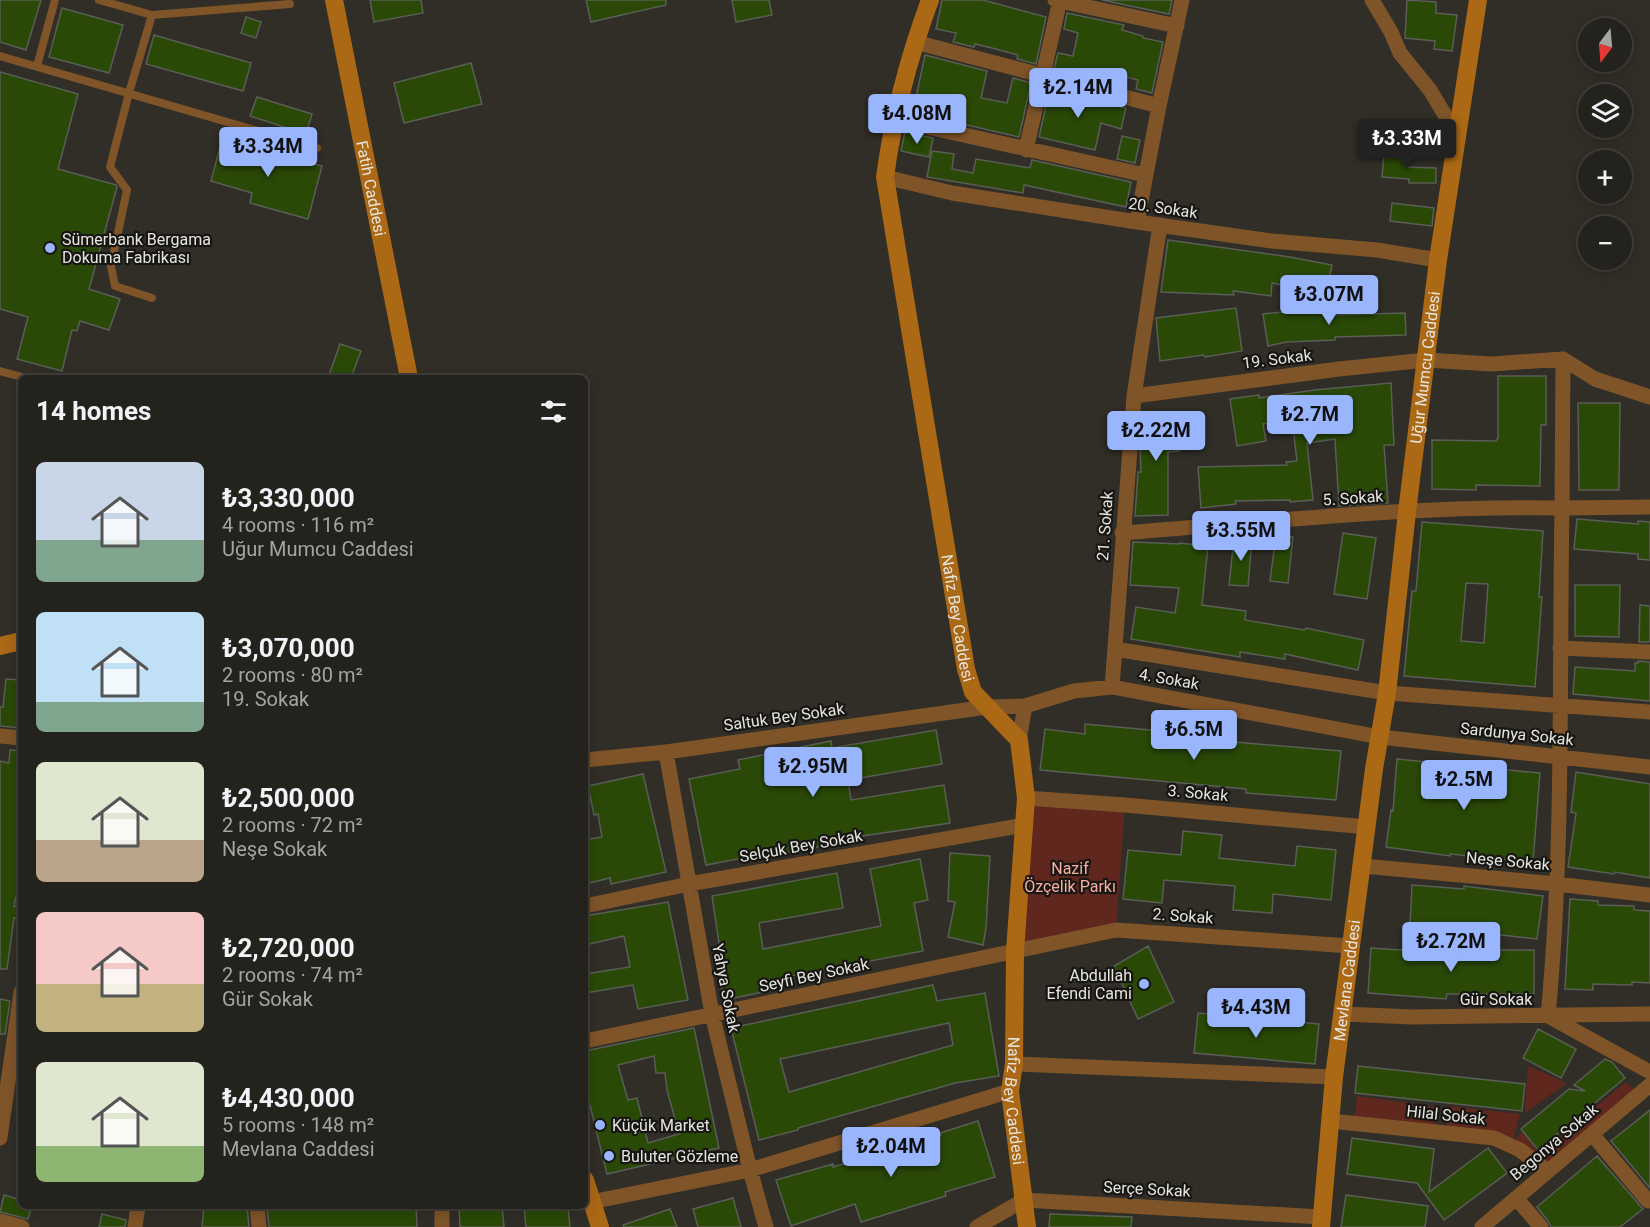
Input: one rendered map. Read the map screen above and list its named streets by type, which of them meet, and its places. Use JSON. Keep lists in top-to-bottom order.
{
  "streets": {
    "street": [
      "Fatih Caddesi",
      "20. Sokak",
      "19. Sokak",
      "Uğur Mumcu Caddesi",
      "5. Sokak",
      "21. Sokak",
      "Nafiz Bey Caddesi",
      "4. Sokak",
      "Saltuk Bey Sokak",
      "Sardunya Sokak",
      "3. Sokak",
      "Selçuk Bey Sokak",
      "Neşe Sokak",
      "2. Sokak",
      "Seyfi Bey Sokak",
      "Mevlana Caddesi",
      "Yahya Sokak",
      "Gür Sokak",
      "Hilal Sokak",
      "Begonya Sokak",
      "Serçe Sokak"
    ]
  },
  "crossings": [
    ["20. Sokak", "Uğur Mumcu Caddesi"],
    ["20. Sokak", "21. Sokak"],
    ["20. Sokak", "Nafiz Bey Caddesi"],
    ["19. Sokak", "Uğur Mumcu Caddesi"],
    ["19. Sokak", "21. Sokak"],
    ["Uğur Mumcu Caddesi", "5. Sokak"],
    ["Uğur Mumcu Caddesi", "4. Sokak"],
    ["Uğur Mumcu Caddesi", "Sardunya Sokak"],
    ["Uğur Mumcu Caddesi", "Mevlana Caddesi"],
    ["5. Sokak", "21. Sokak"],
    ["21. Sokak", "4. Sokak"],
    ["Nafiz Bey Caddesi", "4. Sokak"],
    ["Nafiz Bey Caddesi", "Saltuk Bey Sokak"],
    ["Nafiz Bey Caddesi", "3. Sokak"],
    ["Nafiz Bey Caddesi", "Selçuk Bey Sokak"],
    ["Nafiz Bey Caddesi", "2. Sokak"],
    ["Nafiz Bey Caddesi", "Seyfi Bey Sokak"],
    ["Nafiz Bey Caddesi", "Serçe Sokak"],
    ["4. Sokak", "Saltuk Bey Sokak"],
    ["4. Sokak", "Sardunya Sokak"],
    ["4. Sokak", "Mevlana Caddesi"],
    ["Saltuk Bey Sokak", "Yahya Sokak"],
    ["Sardunya Sokak", "Mevlana Caddesi"],
    ["3. Sokak", "Mevlana Caddesi"],
    ["Selçuk Bey Sokak", "Yahya Sokak"],
    ["Neşe Sokak", "Mevlana Caddesi"],
    ["2. Sokak", "Seyfi Bey Sokak"],
    ["2. Sokak", "Mevlana Caddesi"],
    ["Seyfi Bey Sokak", "Yahya Sokak"],
    ["Mevlana Caddesi", "Gür Sokak"],
    ["Mevlana Caddesi", "Hilal Sokak"],
    ["Mevlana Caddesi", "Serçe Sokak"],
    ["Hilal Sokak", "Begonya Sokak"]
  ],
  "parks": ["Nazif Özçelik Parkı"],
  "places": [
    "Sümerbank Bergama Dokuma Fabrikası",
    "Abdullah Efendi Cami",
    "Küçük Market",
    "Buluter Gözleme"
  ],
  "north": "bottom",
  "page": {
    "map_buttons": ["+", "−"],
    "price": [
      "₺2.14M",
      "₺4.08M",
      "₺3.33M",
      "₺3.34M",
      "₺3.07M",
      "₺2.7M",
      "₺2.22M",
      "₺3.55M",
      "₺6.5M",
      "₺2.95M",
      "₺2.5M",
      "₺2.72M",
      "₺4.43M",
      "₺2.04M"
    ],
    "heading": "14 homes",
    "list": [
      {
        "name": "₺3,330,000",
        "note": "4 rooms · 116 m² · Uğur Mumcu Caddesi"
      },
      {
        "name": "₺3,070,000",
        "note": "2 rooms · 80 m² · 19. Sokak"
      },
      {
        "name": "₺2,500,000",
        "note": "2 rooms · 72 m² · Neşe Sokak"
      },
      {
        "name": "₺2,720,000",
        "note": "2 rooms · 74 m² · Gür Sokak"
      },
      {
        "name": "₺4,430,000",
        "note": "5 rooms · 148 m² · Mevlana Caddesi"
      }
    ]
  }
}
